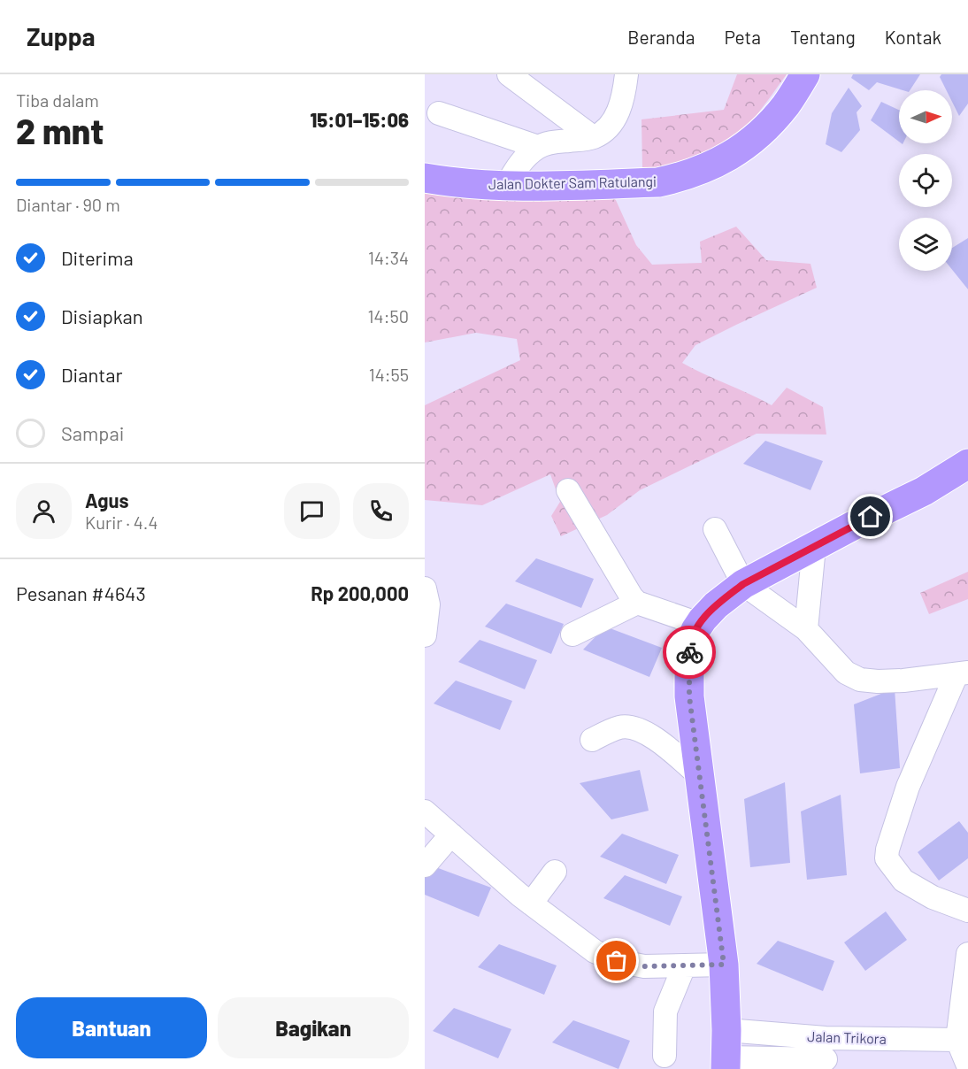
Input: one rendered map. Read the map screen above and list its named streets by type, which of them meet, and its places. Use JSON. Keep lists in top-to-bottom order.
{
  "streets": {
    "main road": ["Jalan Dokter Sam Ratulangi"],
    "street": ["Jalan Trikora"]
  },
  "north": "right",
  "page": {
    "header": "Zuppa",
    "nav": [
      "Beranda",
      "Peta",
      "Tentang",
      "Kontak"
    ],
    "heading": ["2 mnt", "Tiba dalam", "15:01–15:06"],
    "panel": [
      "Agus",
      "Kurir · 4.4",
      "Pesanan #4643",
      "Rp 200,000"
    ],
    "bar": "Diantar · 90 m",
    "list": [
      ["Diterima", "14:34"],
      ["Disiapkan", "14:50"],
      ["Diantar", "14:55"],
      "Sampai"
    ],
    "buttons": ["Bantuan", "Bagikan"]
  }
}
